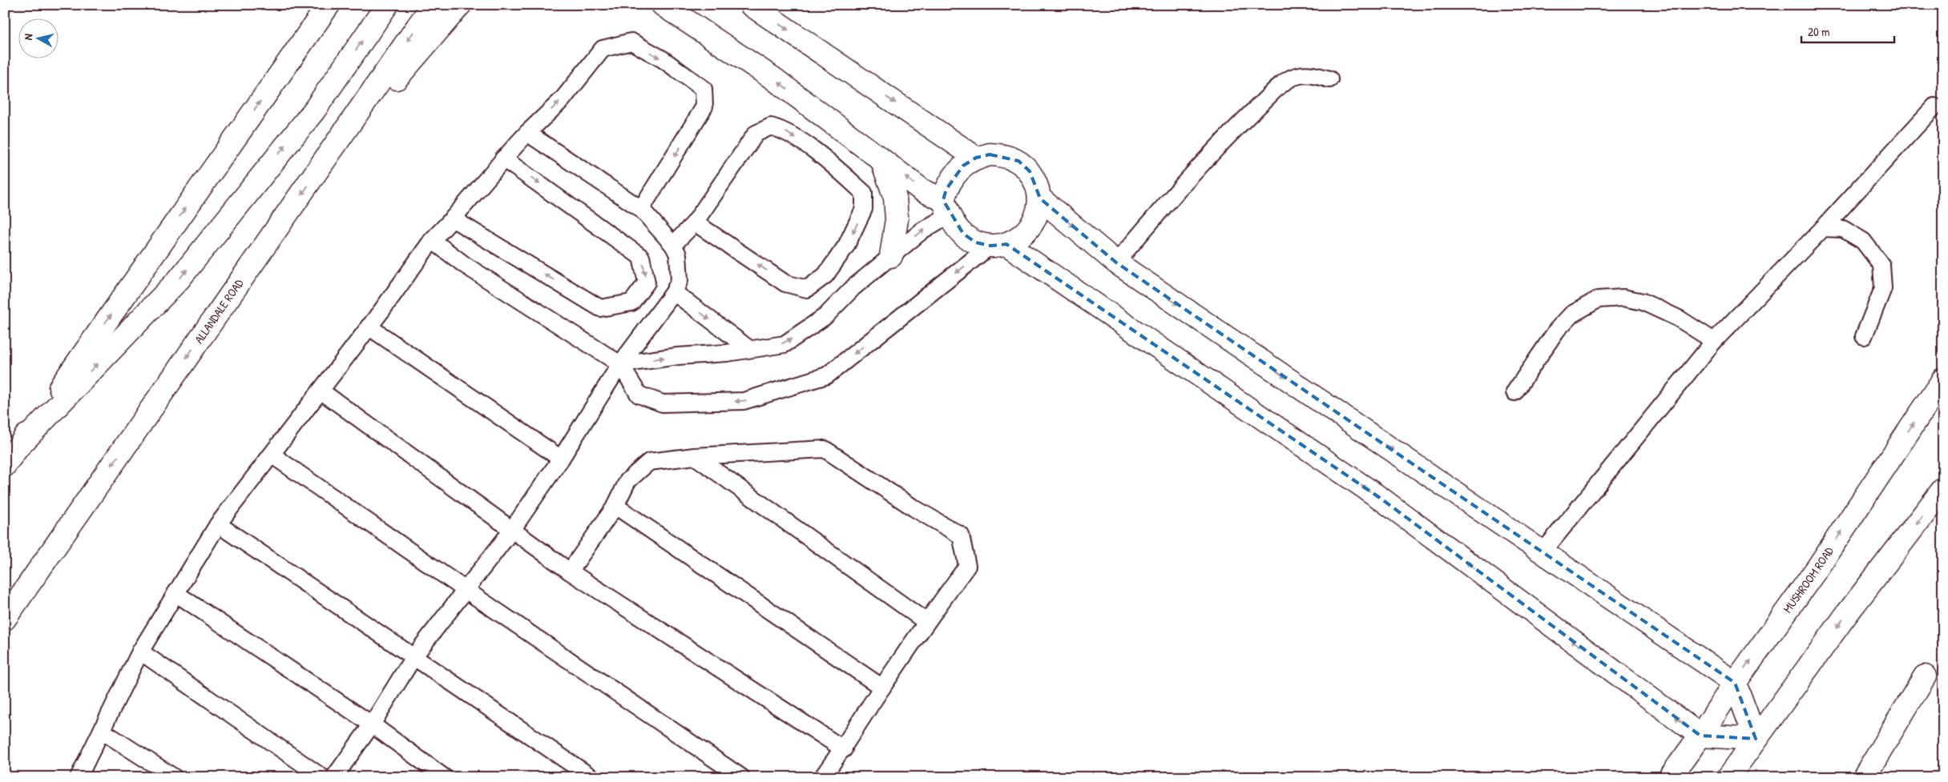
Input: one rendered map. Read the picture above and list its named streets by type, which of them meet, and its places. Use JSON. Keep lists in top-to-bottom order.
{
  "streets": {
    "street": ["ALLANDALE ROAD", "MUSHROOM ROAD"]
  },
  "scale_bar": "20 m",
  "north": "left"
}
